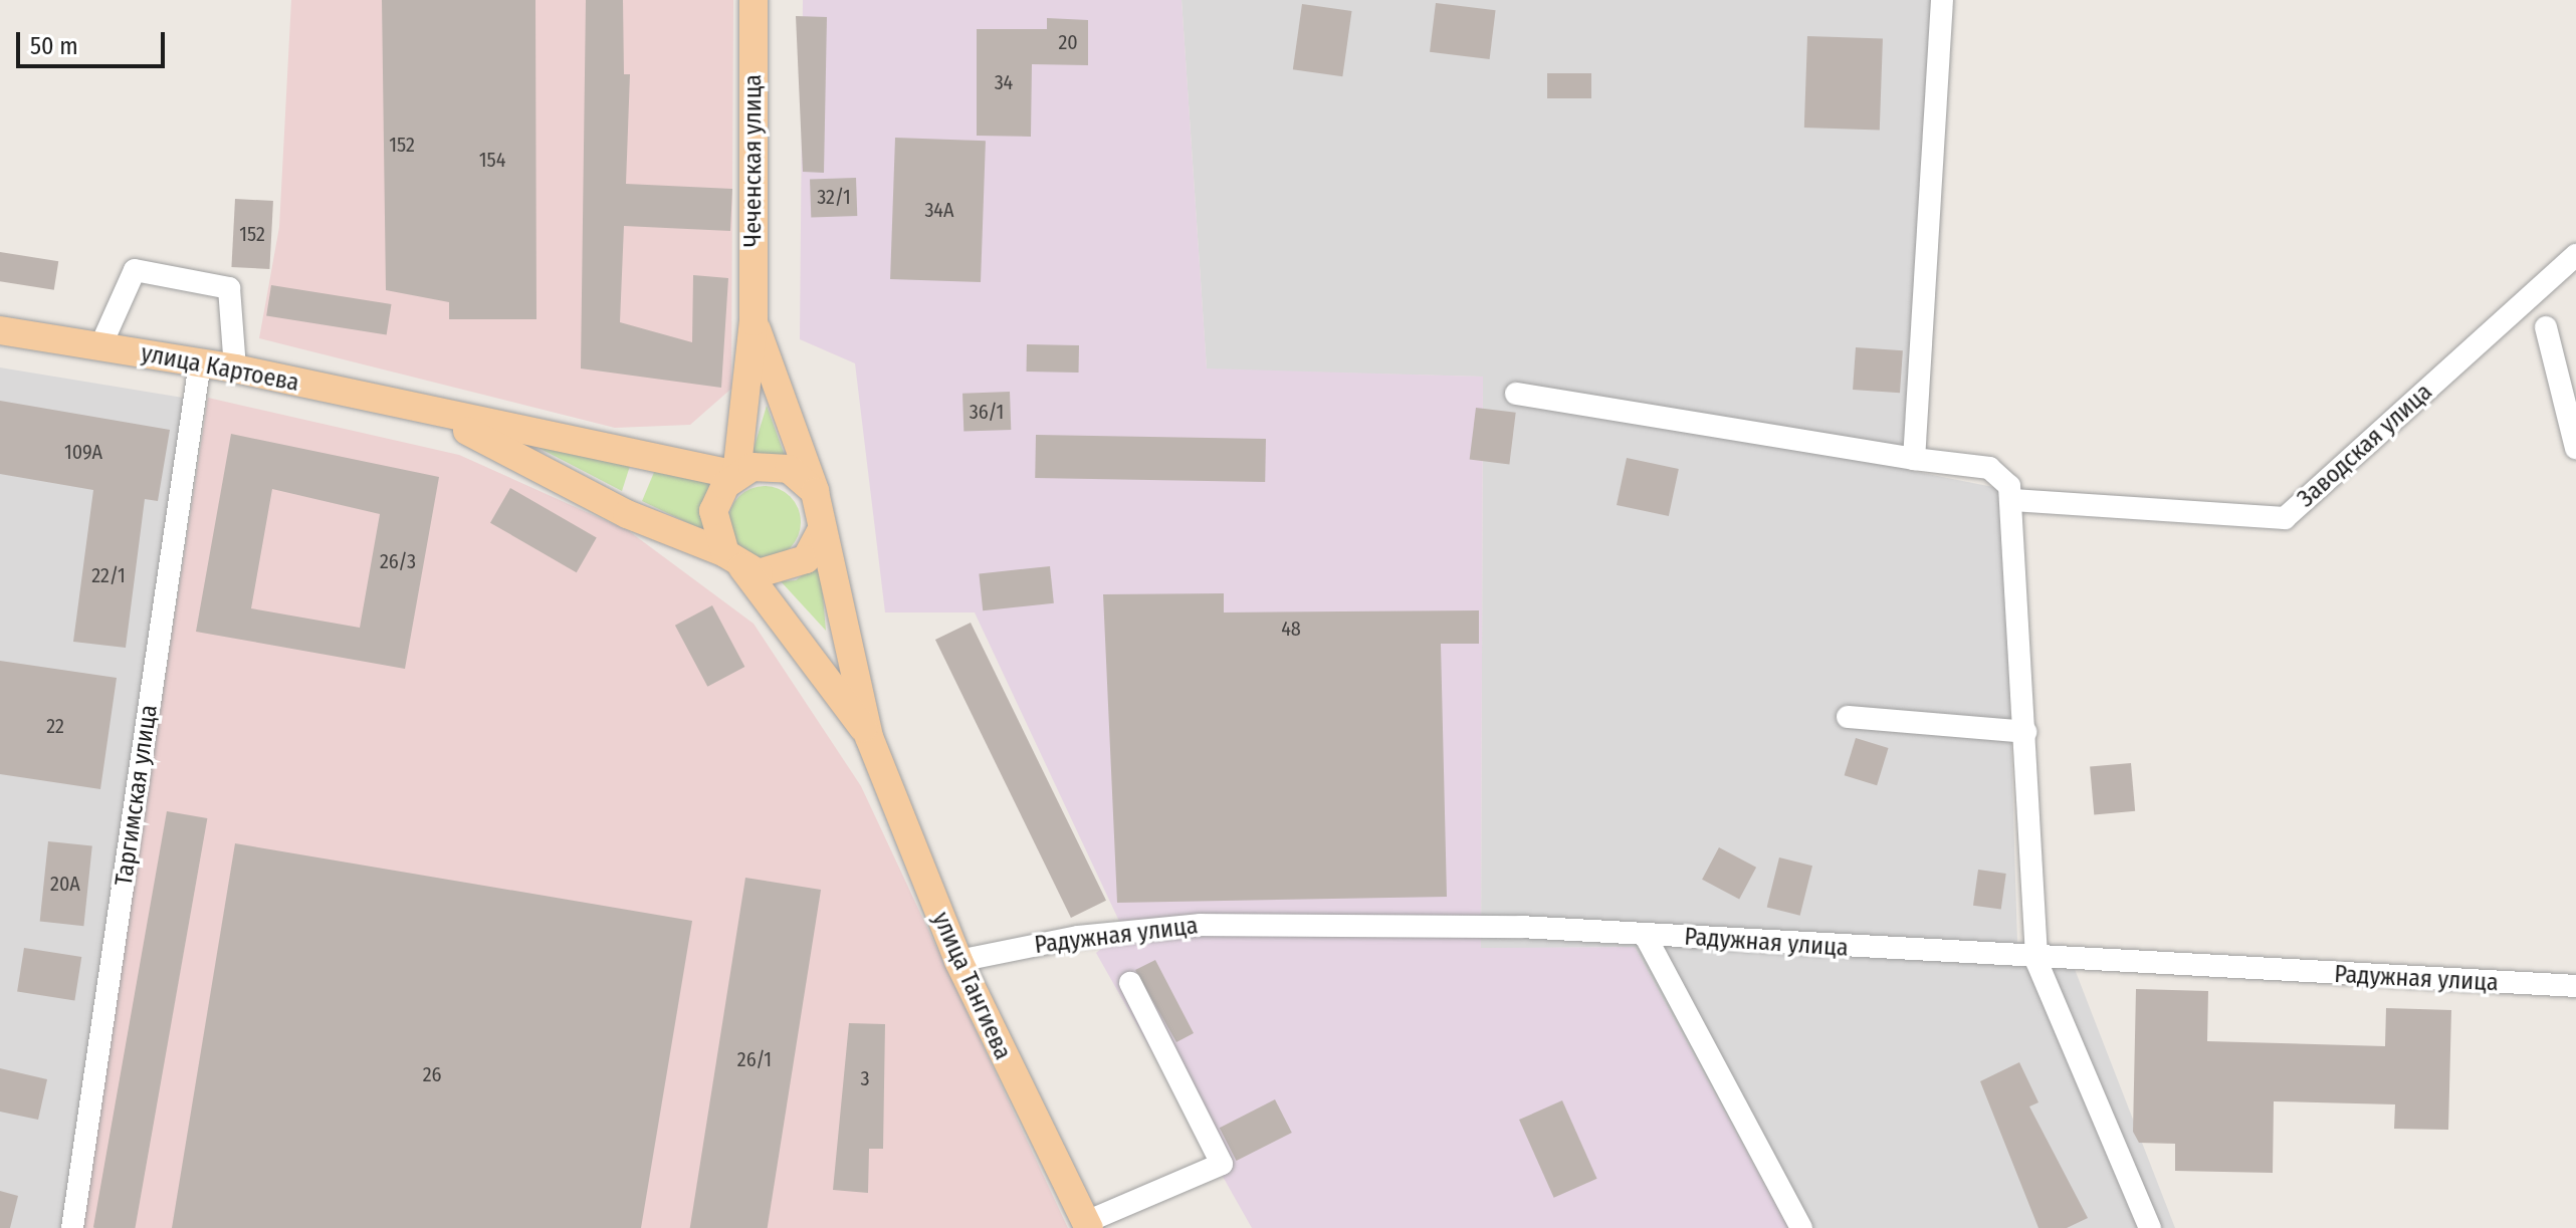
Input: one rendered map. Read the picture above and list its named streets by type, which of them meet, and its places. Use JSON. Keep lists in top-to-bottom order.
{
  "streets": {
    "main road": ["Чеченская улица", "улица Картоева", "улица Тангиева"],
    "street": ["Заводская улица", "Таргимская улица", "Радужная улица"]
  },
  "crossings": [
    ["Чеченская улица", "улица Картоева"],
    ["улица Картоева", "Таргимская улица"],
    ["Радужная улица", "улица Тангиева"]
  ],
  "house_numbers": [
    "20",
    "34",
    "152",
    "154",
    "32/1",
    "34А",
    "152",
    "36/1",
    "109А",
    "26/3",
    "22/1",
    "48",
    "22",
    "20А",
    "26/1",
    "26",
    "3"
  ],
  "scale_bar": "50 m"
}
